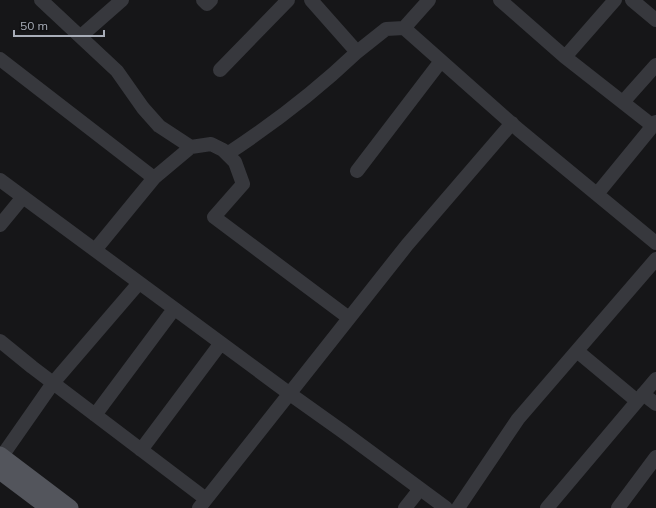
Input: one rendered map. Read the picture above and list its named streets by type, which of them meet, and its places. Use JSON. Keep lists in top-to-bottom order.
{
  "scale_bar": "50 m"
}
